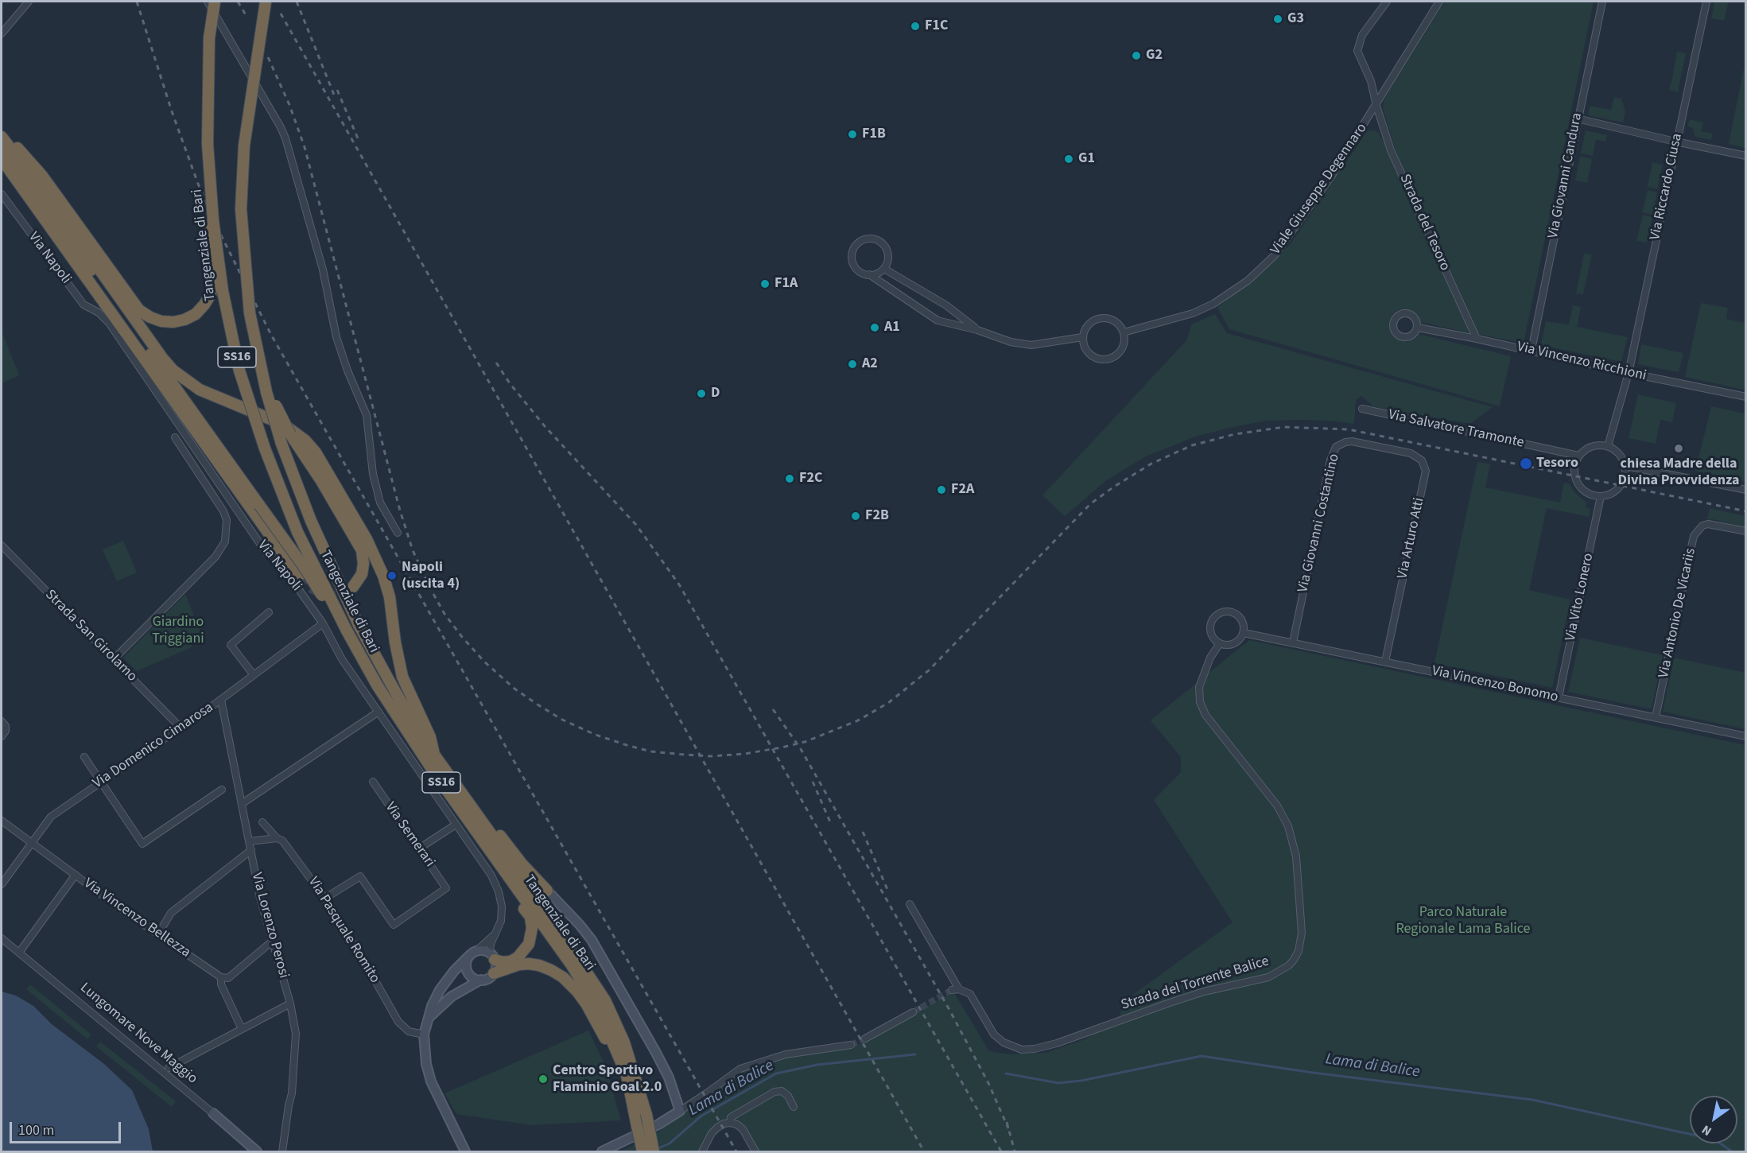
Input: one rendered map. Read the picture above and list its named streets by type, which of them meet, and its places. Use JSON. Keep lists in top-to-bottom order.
{
  "streets": {
    "highway": ["Tangenziale di Bari", "SS16"],
    "street": [
      "Via Giovanni Candura",
      "Via Riccardo Ciusa",
      "Viale Giuseppe Degennaro",
      "Strada del Tesoro",
      "Via Napoli",
      "Via Vincenzo Ricchioni",
      "Via Salvatore Tramonte",
      "Via Giovanni Costantino",
      "Via Arturo Atti",
      "Via Vito Lonero",
      "Via Antonio De Vicariis",
      "Strada San Girolamo",
      "Via Vincenzo Bonomo",
      "Via Domenico Cimarosa",
      "Via Semerari",
      "Via Vincenzo Bellezza",
      "Via Lorenzo Perosi",
      "Via Pasquale Romito",
      "Strada del Torrente Balice",
      "Lungomare Nove Maggio"
    ]
  },
  "crossings": [
    ["Via Giovanni Candura", "Via Vincenzo Ricchioni"],
    ["Via Riccardo Ciusa", "Via Vincenzo Ricchioni"],
    ["Via Riccardo Ciusa", "Via Salvatore Tramonte"],
    ["Via Riccardo Ciusa", "Via Vito Lonero"],
    ["Viale Giuseppe Degennaro", "Strada del Tesoro"],
    ["Strada del Tesoro", "Via Vincenzo Ricchioni"],
    ["Via Napoli", "Via Domenico Cimarosa"],
    ["Via Salvatore Tramonte", "Via Vito Lonero"],
    ["Via Giovanni Costantino", "Via Arturo Atti"],
    ["Via Giovanni Costantino", "Via Vincenzo Bonomo"],
    ["Via Arturo Atti", "Via Vincenzo Bonomo"],
    ["Via Vito Lonero", "Via Vincenzo Bonomo"],
    ["Via Antonio De Vicariis", "Via Vincenzo Bonomo"],
    ["Strada San Girolamo", "Via Domenico Cimarosa"],
    ["Via Vincenzo Bonomo", "Strada del Torrente Balice"],
    ["Via Domenico Cimarosa", "Via Vincenzo Bellezza"],
    ["Via Domenico Cimarosa", "Via Lorenzo Perosi"]
  ],
  "water": ["Lama di Balice"],
  "parks": ["Giardino Triggiani", "Parco Naturale Regionale Lama Balice"],
  "places": [
    "G3",
    "F1C",
    "G2",
    "F1B",
    "G1",
    "F1A",
    "A1",
    "A2",
    "D",
    "chiesa Madre della Divina Provvidenza",
    "Tesoro",
    "F2C",
    "F2A",
    "F2B",
    "Napoli (uscita 4)",
    "Centro Sportivo Flaminio Goal 2.0"
  ],
  "scale_bar": "100 m",
  "north": "bottom left"
}
